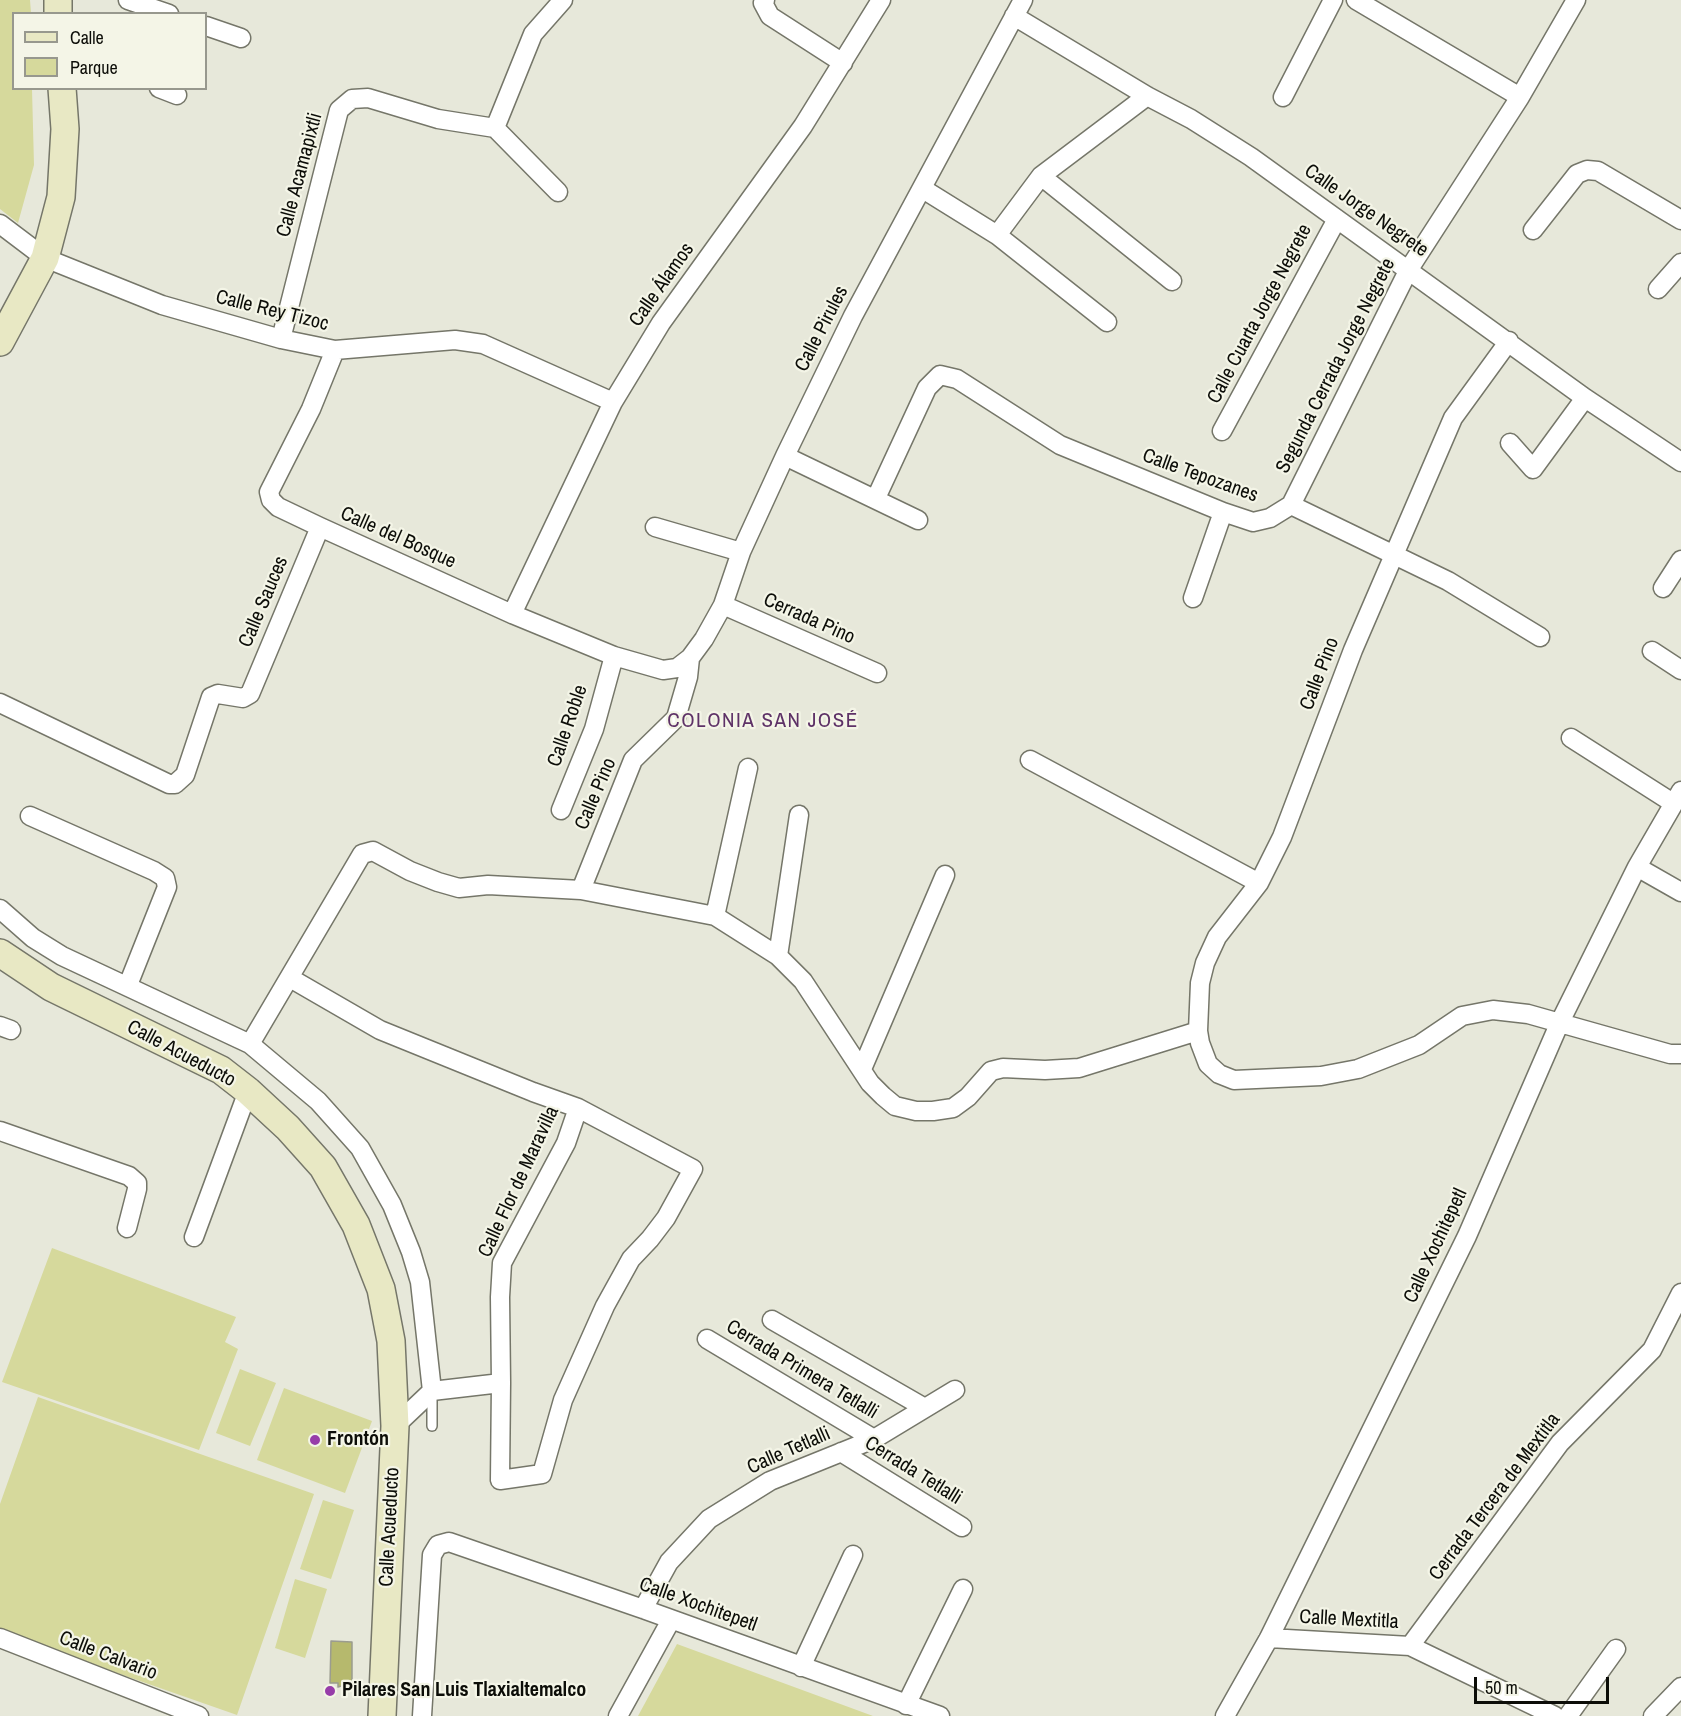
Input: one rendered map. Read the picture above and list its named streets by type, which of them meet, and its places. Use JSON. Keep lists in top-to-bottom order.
{
  "streets": {
    "street": [
      "Calle Acamapixtli",
      "Calle Jorge Negrete",
      "Calle Álamos",
      "Calle Rey Tizoc",
      "Calle Cuarta Jorge Negrete",
      "Calle Pirules",
      "Segunda Cerrada Jorge Negrete",
      "Calle Tepozanes",
      "Calle del Bosque",
      "Calle Sauces",
      "Cerrada Pino",
      "Calle Pino",
      "Calle Roble",
      "Calle Acueducto",
      "Calle Flor de Maravilla",
      "Calle Xochitepetl",
      "Cerrada Primera Tetlalli",
      "Calle Tetlalli",
      "Cerrada Tetlalli",
      "Cerrada Tercera de Mextitla",
      "Calle Mextitla",
      "Calle Calvario"
    ]
  },
  "crossings": [
    ["Calle Acamapixtli", "Calle Rey Tizoc"],
    ["Calle Jorge Negrete", "Calle Cuarta Jorge Negrete"],
    ["Calle Jorge Negrete", "Calle Pirules"],
    ["Calle Jorge Negrete", "Segunda Cerrada Jorge Negrete"],
    ["Calle Jorge Negrete", "Calle Pino"],
    ["Calle Álamos", "Calle Rey Tizoc"],
    ["Calle Álamos", "Calle del Bosque"],
    ["Calle Rey Tizoc", "Calle del Bosque"],
    ["Calle Pirules", "Calle del Bosque"],
    ["Calle Pirules", "Cerrada Pino"],
    ["Calle Pirules", "Calle Pino"],
    ["Segunda Cerrada Jorge Negrete", "Calle Tepozanes"],
    ["Calle del Bosque", "Calle Sauces"],
    ["Calle del Bosque", "Calle Pino"],
    ["Calle del Bosque", "Calle Roble"],
    ["Calle Pino", "Calle Xochitepetl"],
    ["Calle Xochitepetl", "Calle Tetlalli"],
    ["Calle Xochitepetl", "Calle Mextitla"],
    ["Cerrada Primera Tetlalli", "Calle Tetlalli"],
    ["Calle Tetlalli", "Cerrada Tetlalli"],
    ["Cerrada Tercera de Mextitla", "Calle Mextitla"]
  ],
  "districts": ["COLONIA SAN JOSÉ"],
  "places": ["Frontón", "Pilares San Luis Tlaxialtemalco"],
  "legend": ["Calle", "Parque"],
  "scale_bar": "50 m"
}
